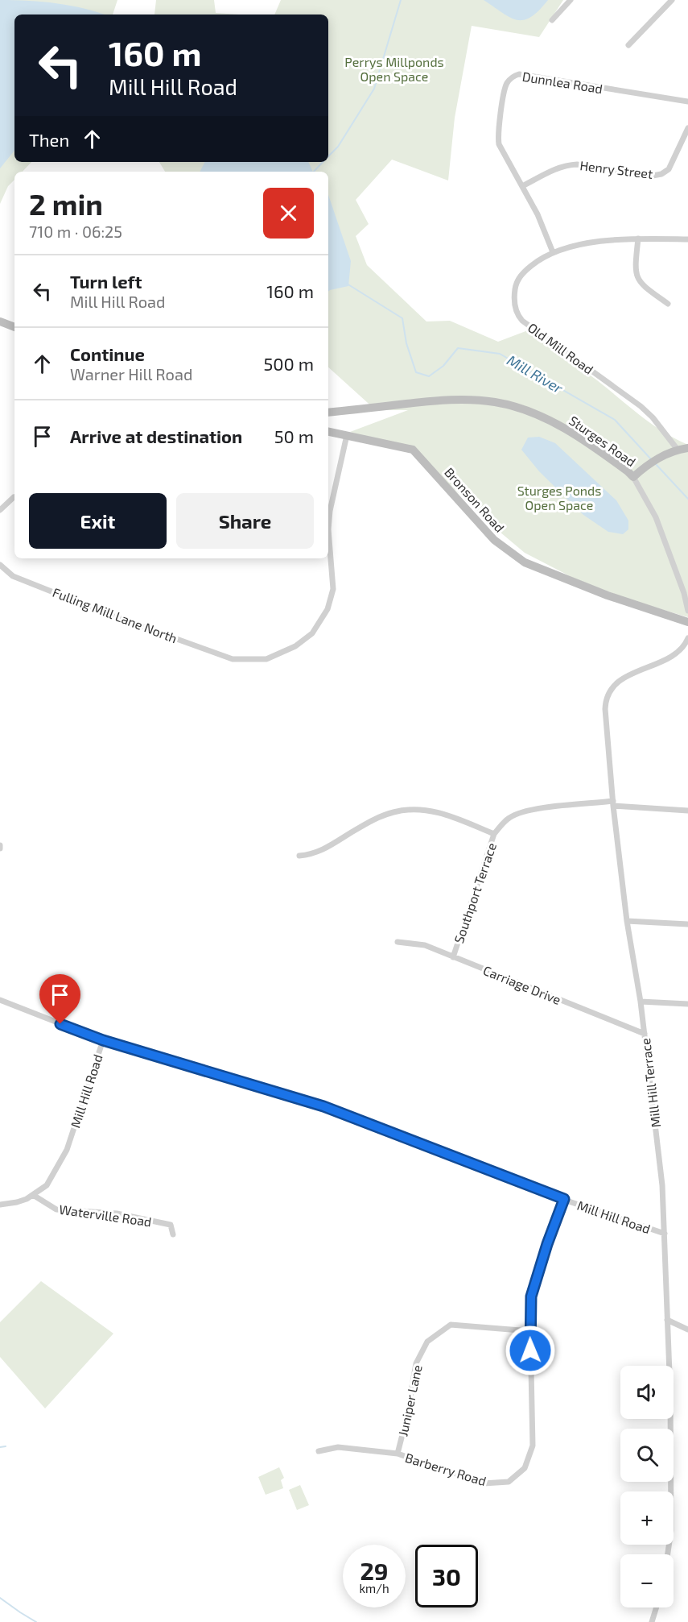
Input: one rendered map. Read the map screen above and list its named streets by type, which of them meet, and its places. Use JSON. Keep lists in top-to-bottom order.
{
  "streets": {
    "main road": ["Sturges Road", "Bronson Road"],
    "street": [
      "Dunnlea Road",
      "Henry Street",
      "Old Mill Road",
      "Fulling Mill Lane North",
      "Southport Terrace",
      "Carriage Drive",
      "Mill Hill Terrace",
      "Mill Hill Road",
      "Waterville Road",
      "Juniper Lane",
      "Barberry Road"
    ]
  },
  "crossings": [
    ["Dunnlea Road", "Henry Street"],
    ["Dunnlea Road", "Old Mill Road"],
    ["Old Mill Road", "Sturges Road"],
    ["Bronson Road", "Fulling Mill Lane North"],
    ["Southport Terrace", "Carriage Drive"],
    ["Carriage Drive", "Mill Hill Terrace"],
    ["Mill Hill Terrace", "Mill Hill Road"],
    ["Mill Hill Road", "Waterville Road"],
    ["Mill Hill Road", "Barberry Road"],
    ["Juniper Lane", "Barberry Road"]
  ],
  "water": ["Mill River"],
  "parks": ["Perrys Millponds Open Space", "Sturges Ponds Open Space"],
  "page": {
    "turn": ["160 m", "Mill Hill Road"],
    "then": "Then",
    "heading": ["2 min", "710 m · 06:25"],
    "list": [
      {
        "name": "Turn left",
        "note": "Mill Hill Road",
        "value": "160 m"
      },
      {
        "name": "Continue",
        "note": "Warner Hill Road",
        "value": "500 m"
      },
      {
        "name": "Arrive at destination",
        "value": "50 m"
      }
    ],
    "buttons": ["Exit", "Share"],
    "map_buttons": ["+", "−"],
    "speed": "29 km/h",
    "limit": "30"
  }
}
